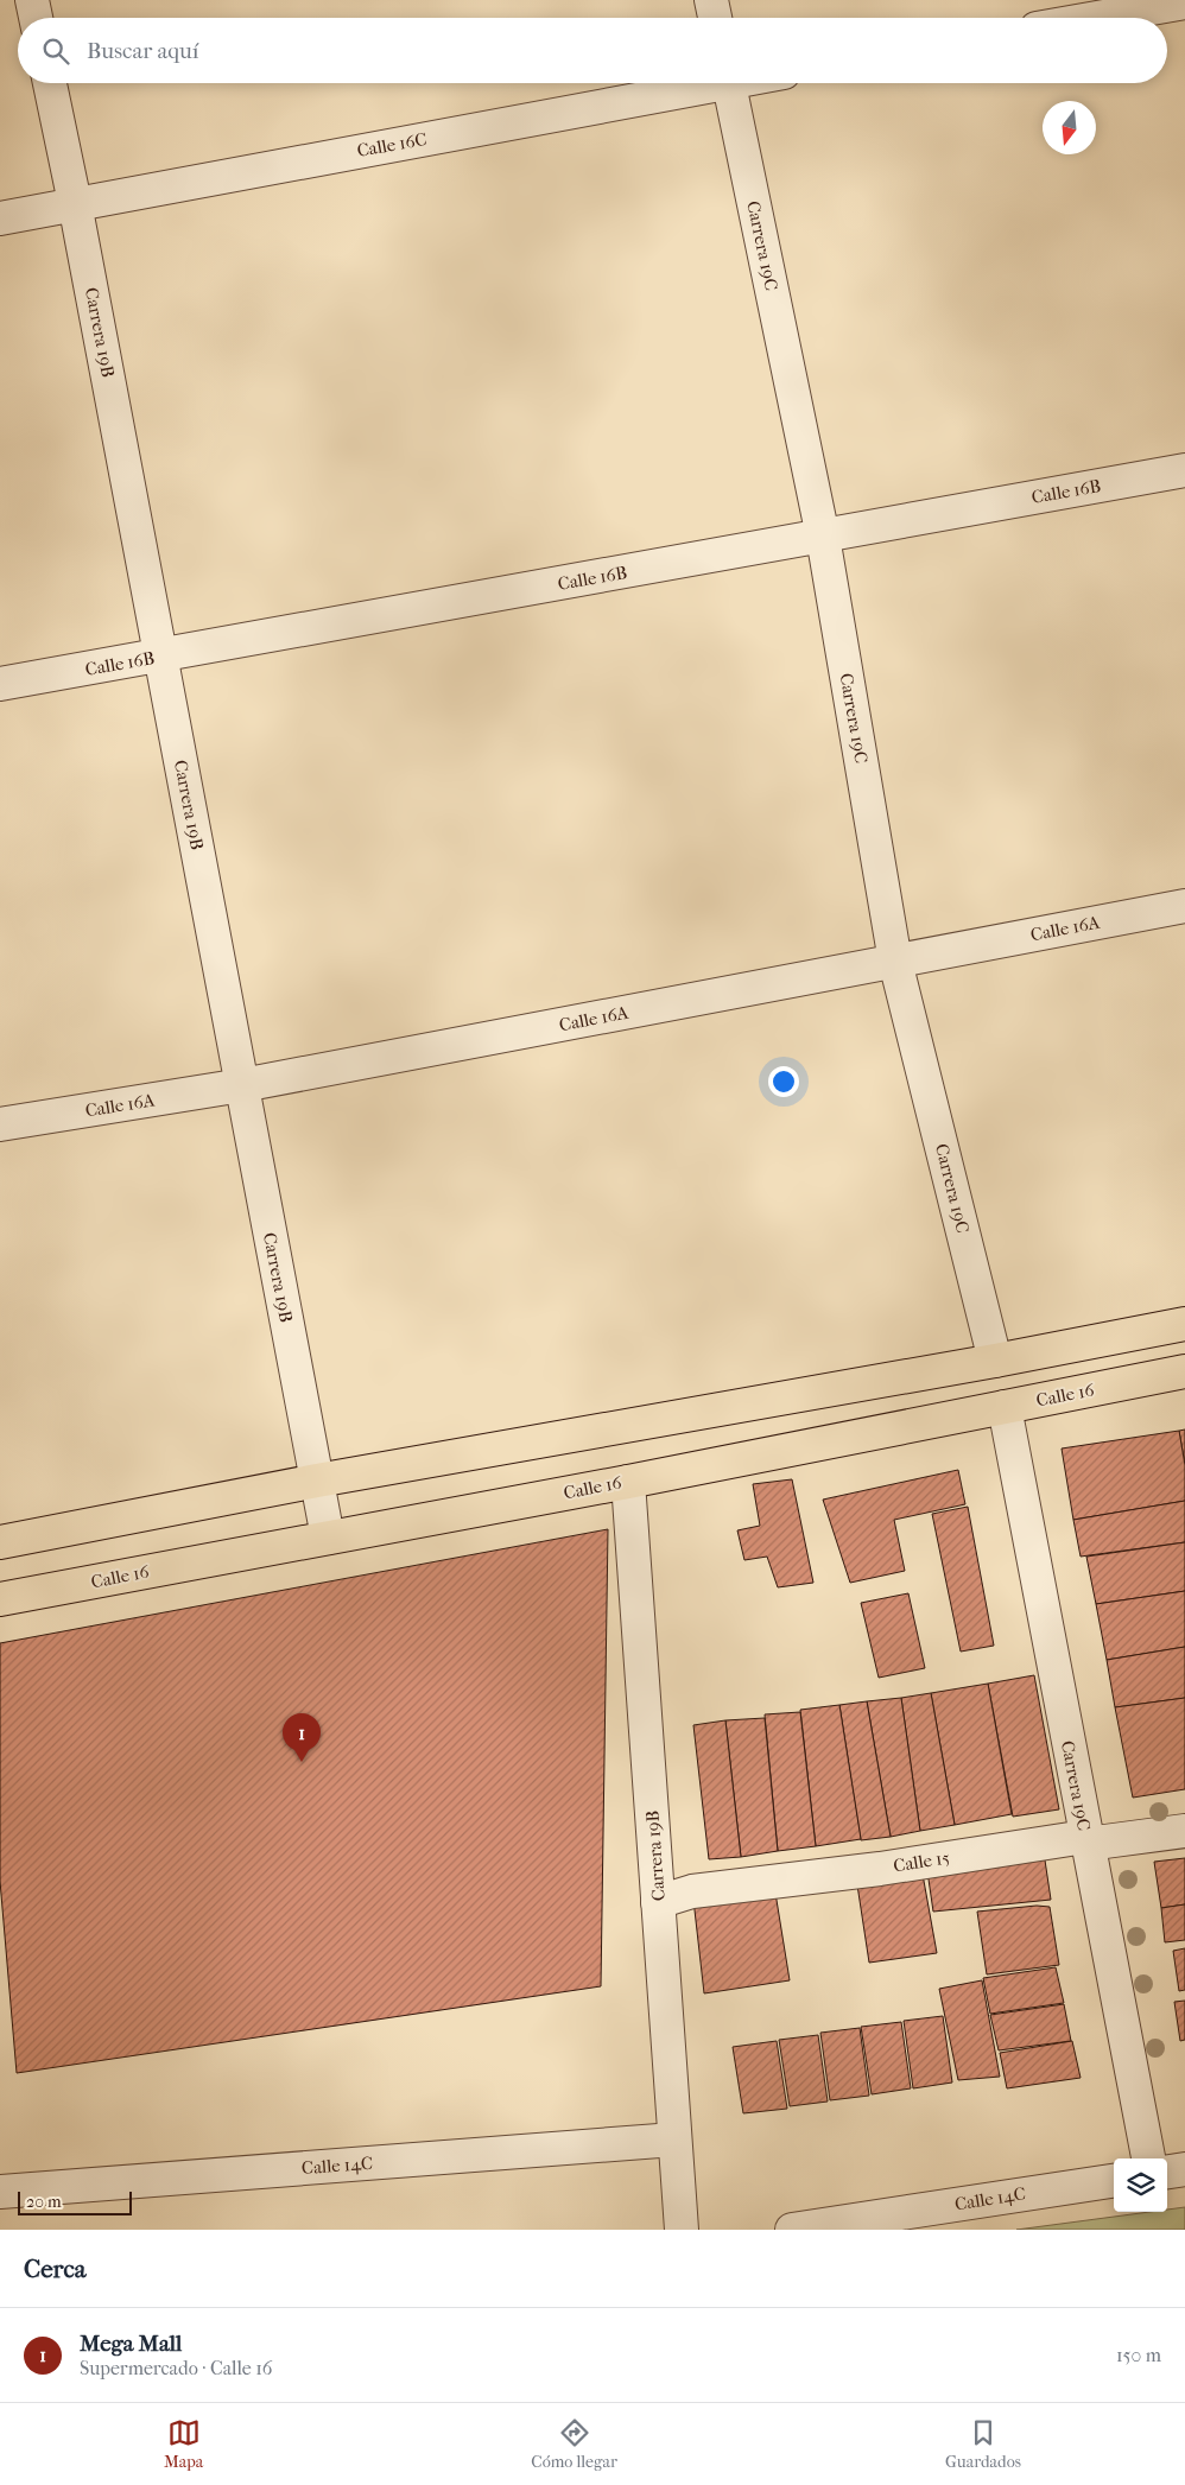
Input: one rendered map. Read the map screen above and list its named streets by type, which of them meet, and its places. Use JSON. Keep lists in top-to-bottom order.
{
  "streets": {
    "main road": ["Calle 16"],
    "street": [
      "Calle 16C",
      "Carrera 19C",
      "Carrera 19B",
      "Calle 16B",
      "Calle 16A",
      "Calle 15",
      "Calle 14C"
    ]
  },
  "crossings": [
    ["Calle 16C", "Carrera 19B"],
    ["Carrera 19C", "Calle 16B"],
    ["Carrera 19C", "Calle 16A"],
    ["Carrera 19C", "Calle 16"],
    ["Carrera 19C", "Calle 15"],
    ["Carrera 19B", "Calle 16B"],
    ["Carrera 19B", "Calle 16A"],
    ["Carrera 19B", "Calle 16"],
    ["Carrera 19B", "Calle 15"],
    ["Carrera 19B", "Calle 14C"]
  ],
  "scale_bar": "20 m",
  "north": "bottom",
  "page": {
    "search": "Buscar aquí",
    "pins": "1",
    "scale": "20 m",
    "heading": "Cerca",
    "list": [
      {
        "mark": "1",
        "name": "Mega Mall",
        "note": "Supermercado · Calle 16",
        "value": "150 m"
      }
    ],
    "nav": ["Mapa", "Cómo llegar", "Guardados"]
  }
}
